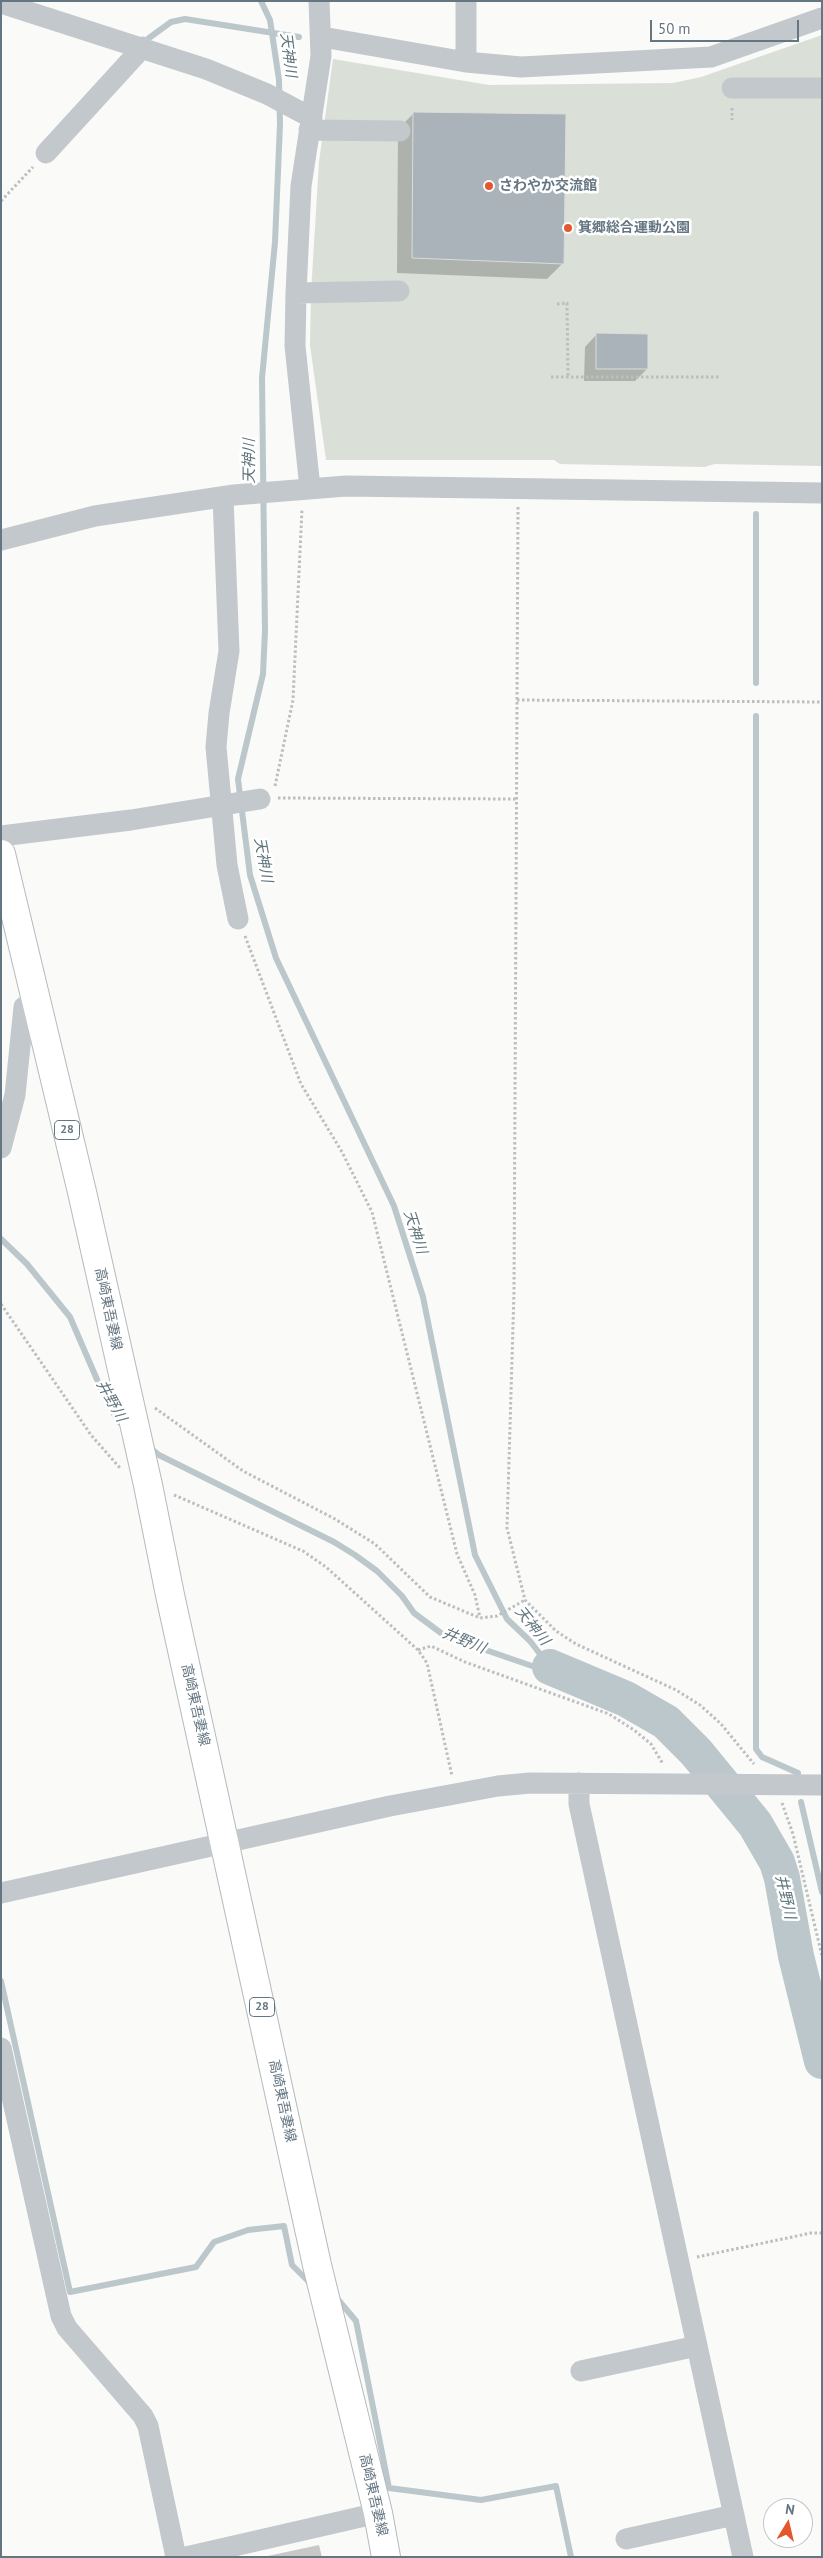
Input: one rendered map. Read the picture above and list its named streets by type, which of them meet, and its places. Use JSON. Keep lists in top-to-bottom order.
{
  "streets": {
    "main road": ["28", "高崎東吾妻線"]
  },
  "water": ["天神川", "井野川"],
  "places": ["さわやか交流館", "箕郷総合運動公園"],
  "scale_bar": "50 m",
  "north": "top"
}
